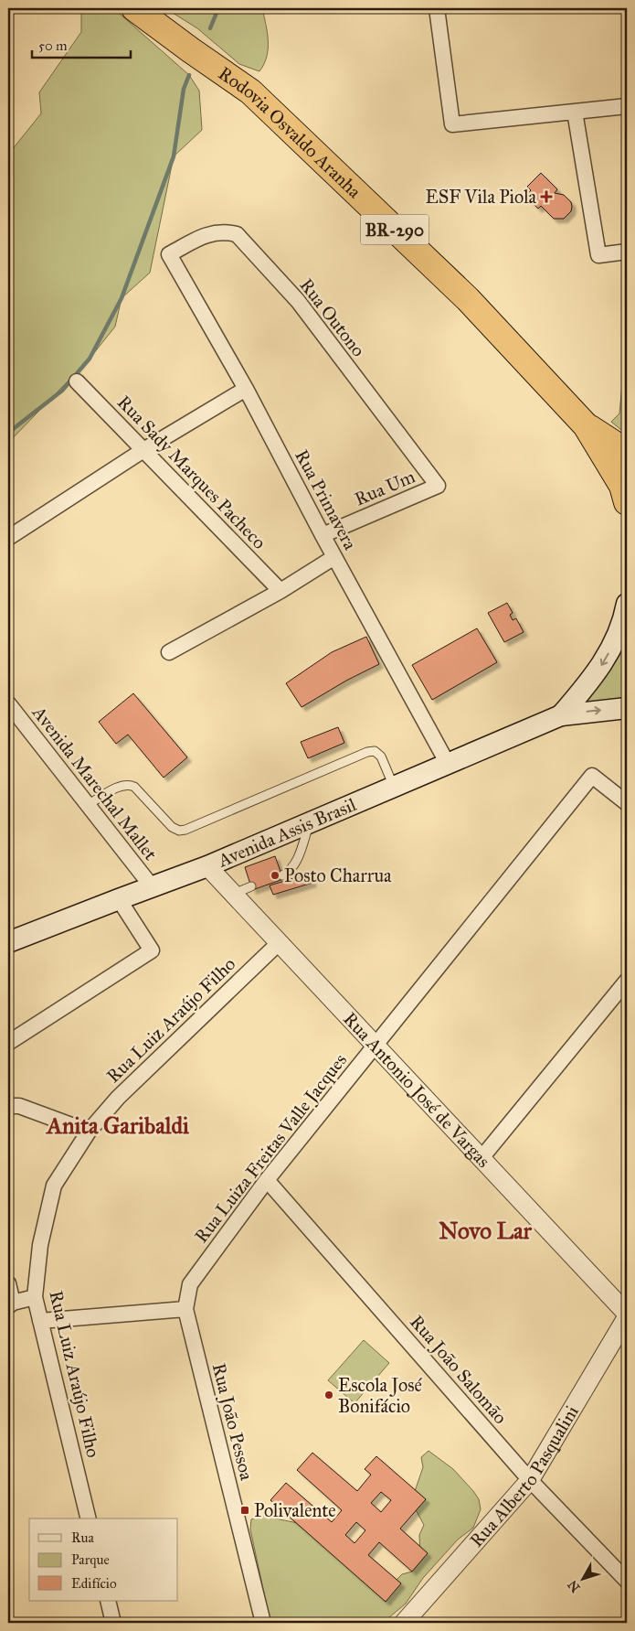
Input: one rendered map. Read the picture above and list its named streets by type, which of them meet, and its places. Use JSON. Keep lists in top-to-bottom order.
{
  "streets": {
    "highway": ["Rodovia Osvaldo Aranha", "BR-290"],
    "main road": ["Avenida Assis Brasil"],
    "street": [
      "Rua Outono",
      "Rua Sady Marques Pacheco",
      "Rua Um",
      "Rua Primavera",
      "Avenida Marechal Mallet",
      "Rua Luiz Araújo Filho",
      "Rua Antonio José de Vargas",
      "Rua Luiza Freitas Valle Jacques",
      "Rua João Salomão",
      "Rua João Pessoa",
      "Rua Alberto Pasqualini"
    ]
  },
  "crossings": [
    ["Rodovia Osvaldo Aranha", "BR-290"],
    ["Rua Outono", "Rua Um"],
    ["Rua Outono", "Rua Primavera"],
    ["Rua Um", "Rua Primavera"],
    ["Rua Primavera", "Avenida Assis Brasil"],
    ["Avenida Marechal Mallet", "Avenida Assis Brasil"],
    ["Avenida Assis Brasil", "Rua Antonio José de Vargas"],
    ["Rua Luiz Araújo Filho", "Rua Antonio José de Vargas"],
    ["Rua Antonio José de Vargas", "Rua Luiza Freitas Valle Jacques"],
    ["Rua Luiza Freitas Valle Jacques", "Rua João Salomão"],
    ["Rua Luiza Freitas Valle Jacques", "Rua João Pessoa"],
    ["Rua João Salomão", "Rua Alberto Pasqualini"]
  ],
  "districts": ["Anita Garibaldi", "Novo Lar"],
  "places": {
    "health": ["ESF Vila Piola"],
    "other": ["Posto Charrua", "Escola José Bonifácio"],
    "transit": ["Polivalente"]
  },
  "legend": ["Rua", "Parque", "Edifício"],
  "scale_bar": "50 m",
  "north": "bottom left"
}
